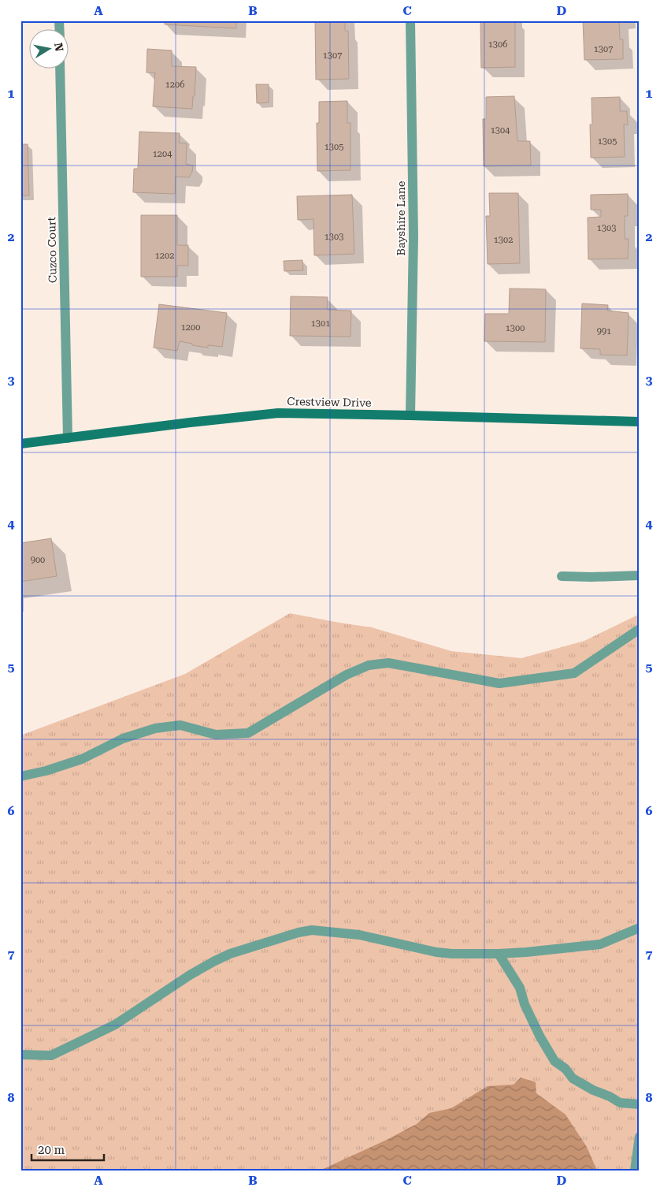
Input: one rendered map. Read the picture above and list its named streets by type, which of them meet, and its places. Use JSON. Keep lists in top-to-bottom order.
{
  "streets": {
    "main road": ["Crestview Drive"],
    "street": ["Bayshire Lane", "Cuzco Court"]
  },
  "crossings": [
    ["Bayshire Lane", "Crestview Drive"],
    ["Cuzco Court", "Crestview Drive"]
  ],
  "house_numbers": [
    "1306",
    "1307",
    "1307",
    "1206",
    "1304",
    "1305",
    "1305",
    "1204",
    "1303",
    "1303",
    "1302",
    "1202",
    "1301",
    "1200",
    "1300",
    "991",
    "900"
  ],
  "scale_bar": "20 m",
  "north": "right",
  "grid": {
    "columns": [
      "A",
      "B",
      "C",
      "D"
    ],
    "rows": [
      "1",
      "2",
      "3",
      "4",
      "5",
      "6",
      "7",
      "8"
    ]
  }
}
